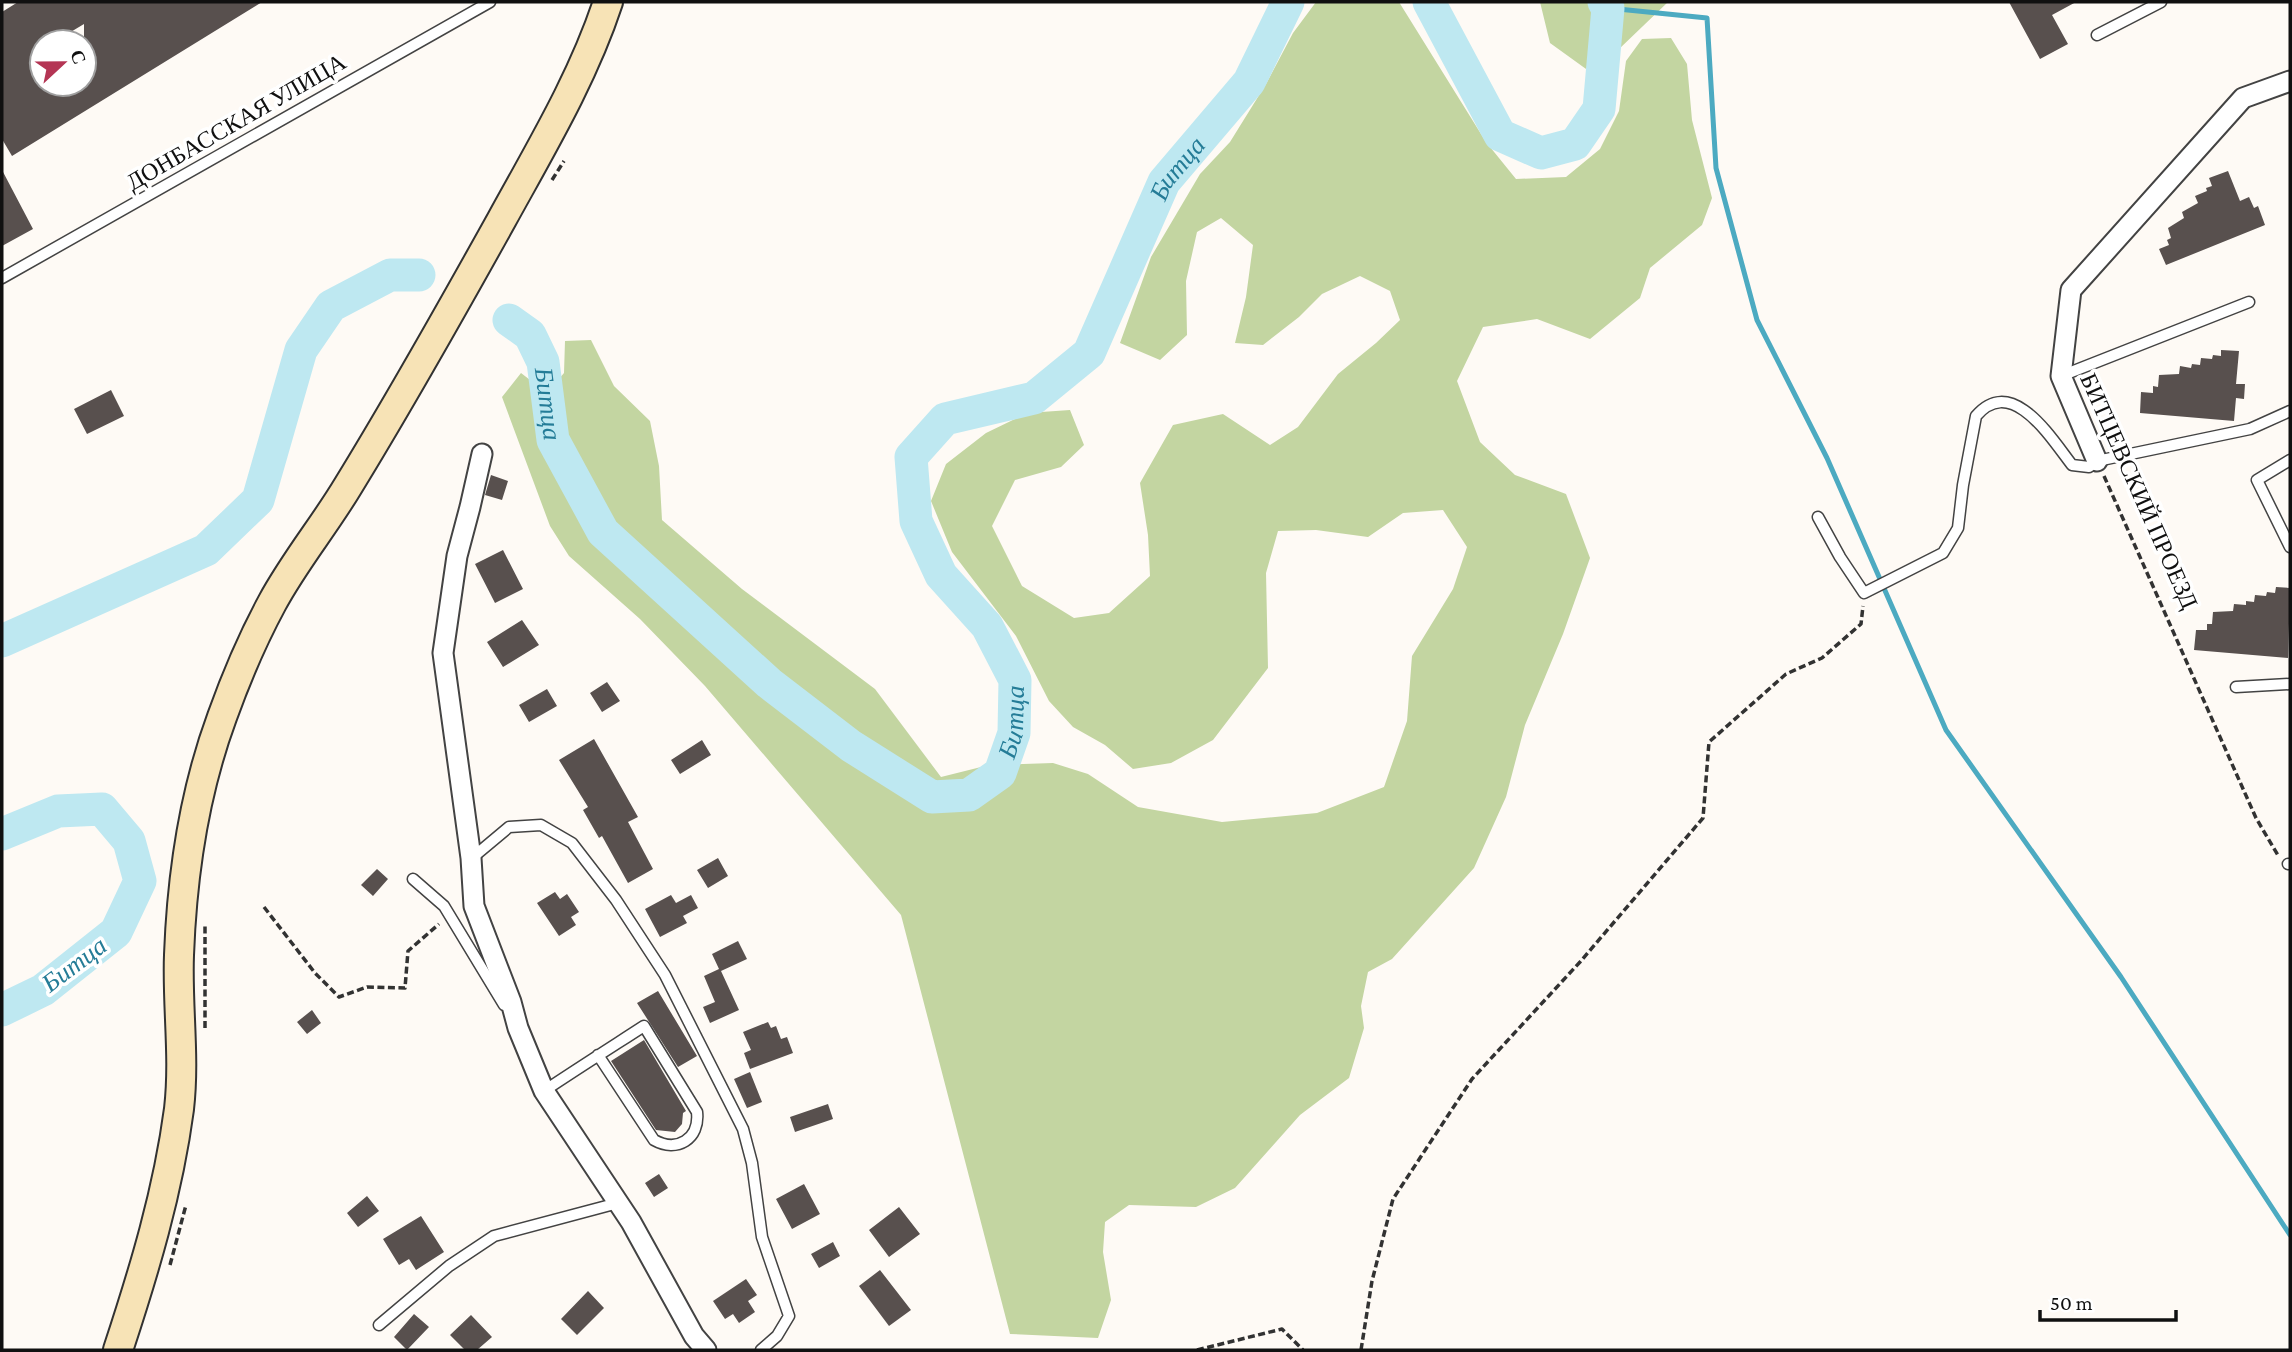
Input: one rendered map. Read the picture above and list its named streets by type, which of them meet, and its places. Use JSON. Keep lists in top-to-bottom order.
{
  "streets": {
    "street": ["БИТЦЕВСКИЙ ПРОЕЗД"],
    "lane": ["ДОНБАССКАЯ УЛИЦА"]
  },
  "water": ["Битца"],
  "scale_bar": "50 m",
  "north": "right"
}
